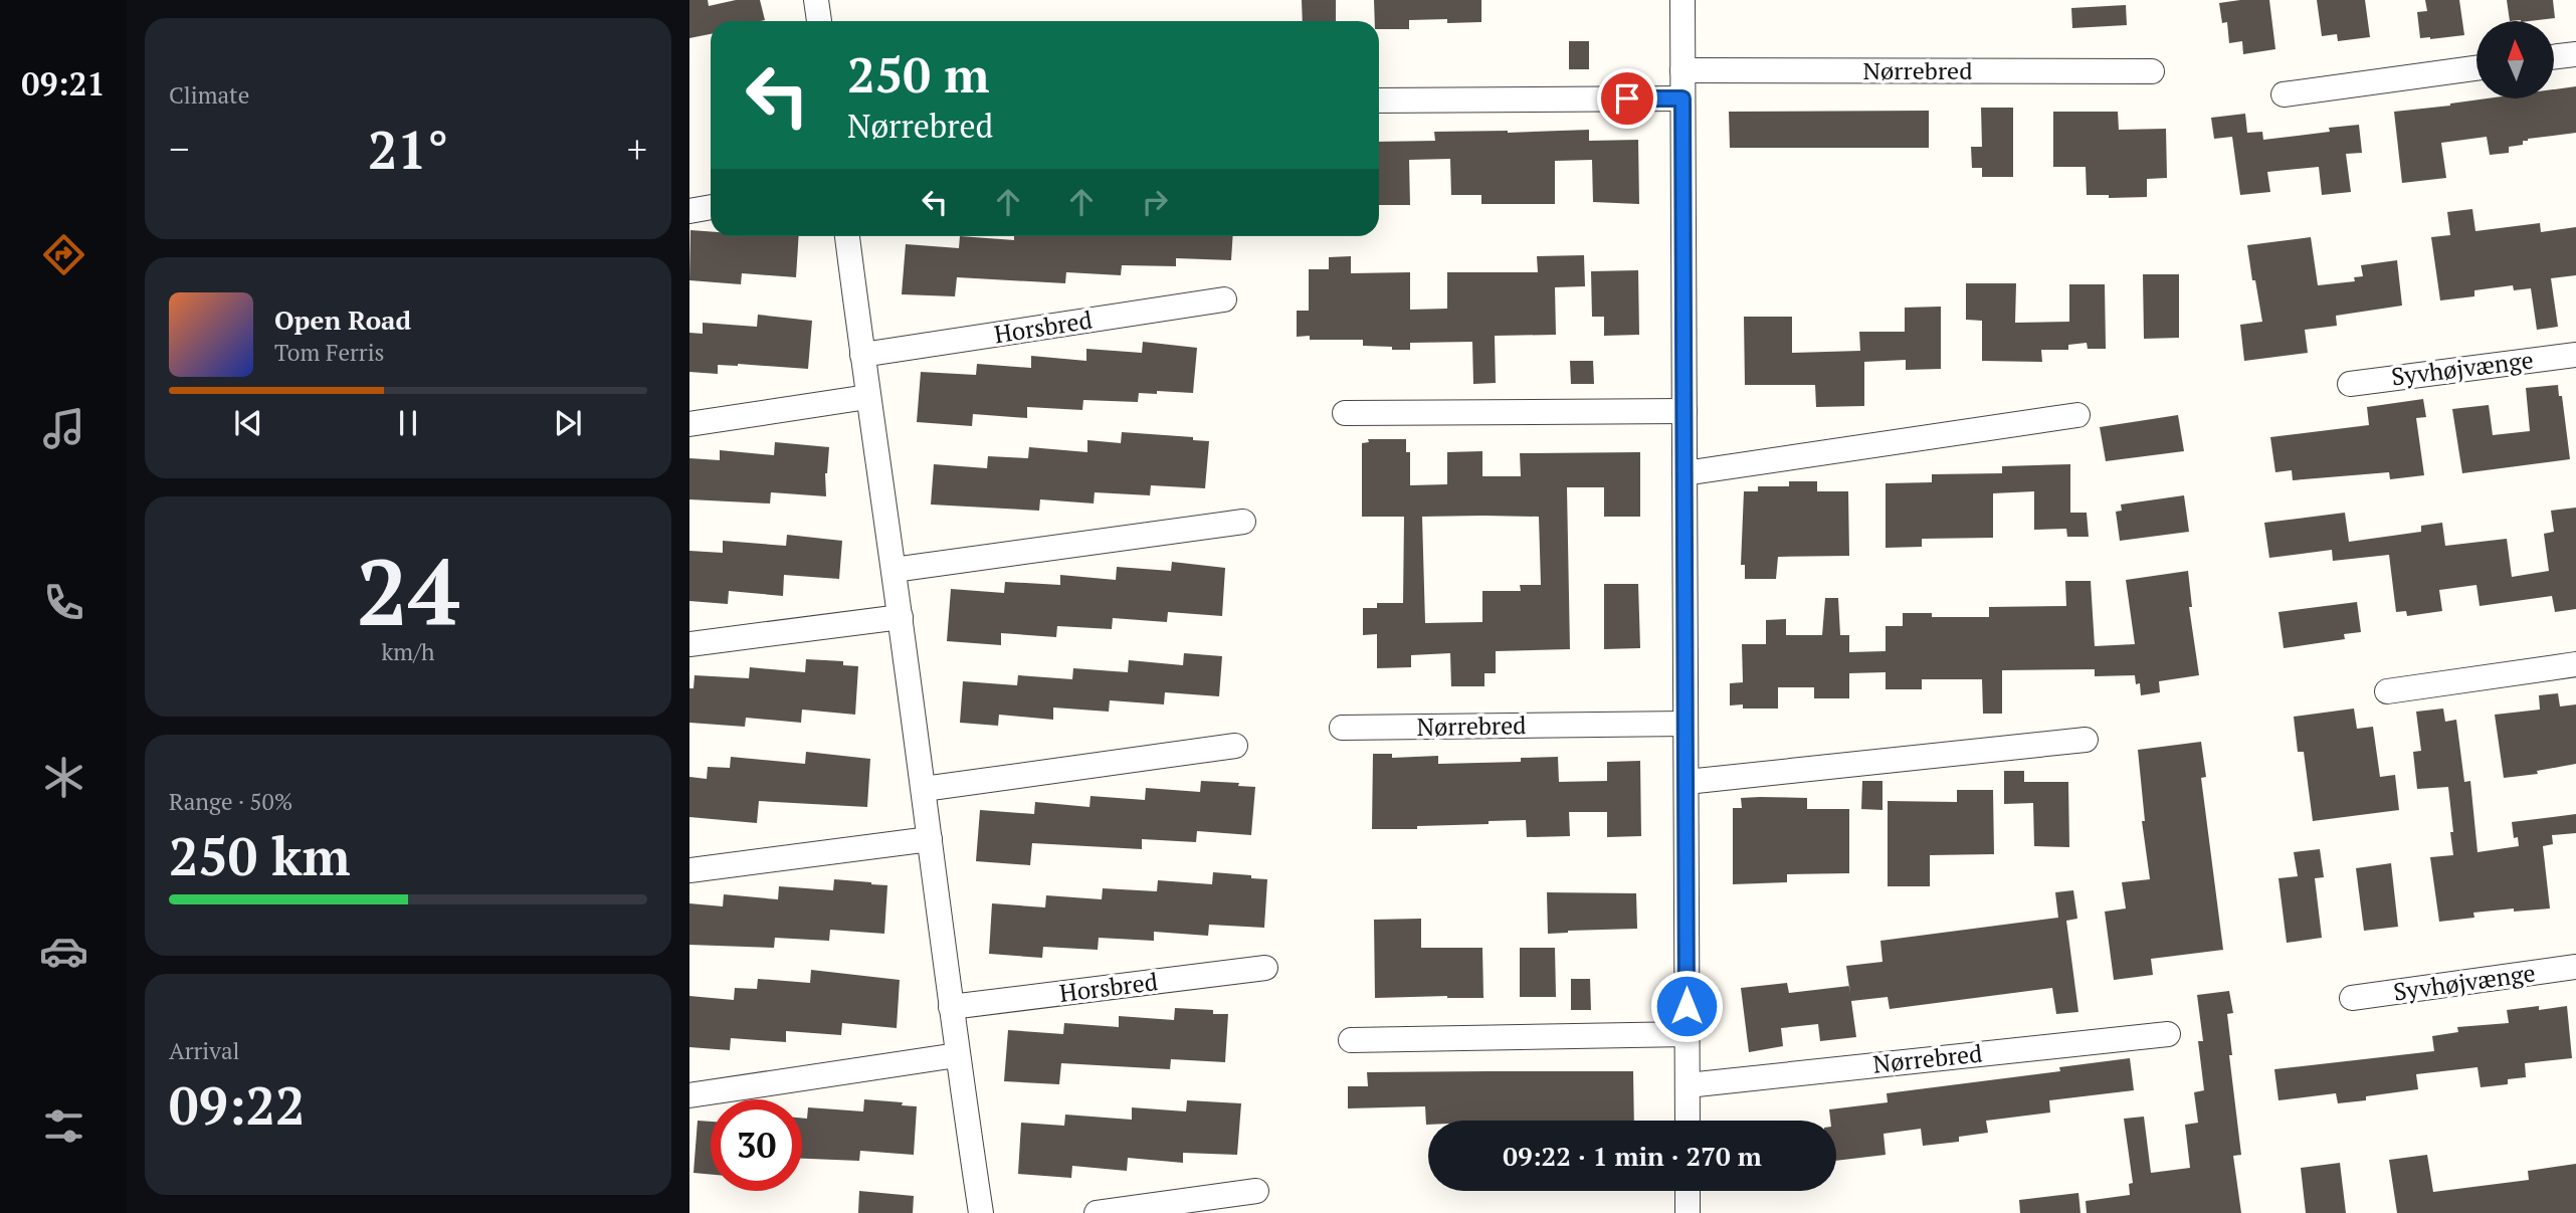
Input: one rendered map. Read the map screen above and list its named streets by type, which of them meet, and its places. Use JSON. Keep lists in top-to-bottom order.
{
  "streets": {
    "street": ["Nørrebred", "Horsbred", "Syvhøjvænge"]
  },
  "north": "top",
  "page": {
    "tabs": "09:21",
    "tile": [
      "Climate",
      ["24", "km/h"],
      ["Range · 50%", "250 km"],
      ["Arrival", "09:22"]
    ],
    "turn": ["250 m", "Nørrebred"],
    "heat": ["−", "21°", "+"],
    "song": ["Open Road", "Tom Ferris"],
    "limit": "30",
    "trip": "09:22 · 1 min · 270 m"
  }
}
